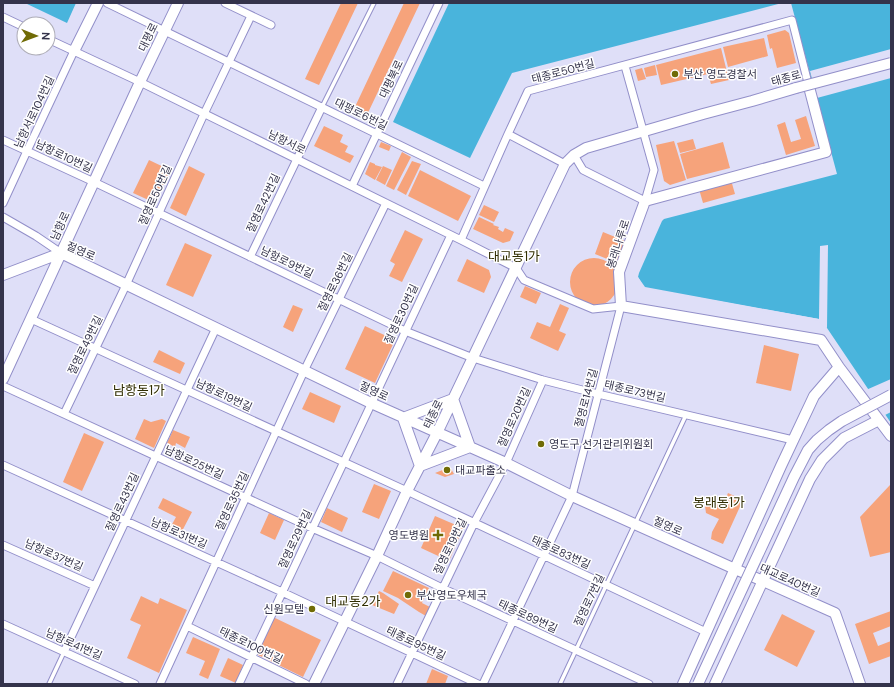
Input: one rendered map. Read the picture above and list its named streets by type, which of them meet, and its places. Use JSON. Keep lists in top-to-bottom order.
{
  "streets": {
    "main road": [
      "대평로",
      "태종로",
      "남항로",
      "봉래나루로",
      "절영로",
      "대교로40번길"
    ],
    "street": [
      "태종로50번길",
      "대평북로",
      "남항서로104번길",
      "대평로6번길",
      "남항서로",
      "남항로10번길",
      "절영로50번길",
      "절영로42번길",
      "남항로9번길",
      "절영로36번길",
      "절영로30번길",
      "절영로49번길",
      "태종로73번길",
      "남항로19번길",
      "절영로14번길",
      "절영로20번길",
      "남항로25번길",
      "절영로35번길",
      "절영로43번길",
      "남항로31번길",
      "절영로29번길",
      "절영로19번길",
      "태종로83번길",
      "남항로37번길",
      "태종로89번길",
      "태종로95번길",
      "남항로41번길",
      "태종로100번길"
    ],
    "lane": ["절영로7번길"]
  },
  "crossings": [
    ["대평로", "대평로6번길"],
    ["대평로", "남항서로"],
    ["대평로", "남항로"],
    ["태종로50번길", "대평로6번길"],
    ["태종로50번길", "남항서로"],
    ["태종로", "남항서로"],
    ["태종로", "절영로"],
    ["태종로", "남항로9번길"],
    ["태종로", "태종로73번길"],
    ["태종로", "남항로19번길"],
    ["태종로", "남항로25번길"],
    ["태종로", "남항로31번길"],
    ["태종로", "태종로83번길"],
    ["태종로", "태종로89번길"],
    ["태종로", "태종로95번길"],
    ["대평북로", "대평로6번길"],
    ["대평북로", "남항서로"],
    ["남항서로104번길", "남항서로"],
    ["남항서로104번길", "남항로10번길"],
    ["대평로6번길", "절영로42번길"],
    ["남항서로", "절영로50번길"],
    ["남항서로", "절영로42번길"],
    ["남항서로", "남항로"],
    ["남항서로", "절영로36번길"],
    ["남항서로", "절영로30번길"],
    ["남항로10번길", "남항로"],
    ["남항로10번길", "남항로9번길"],
    ["절영로50번길", "절영로"],
    ["절영로50번길", "남항로9번길"],
    ["절영로50번길", "절영로49번길"],
    ["절영로42번길", "남항로9번길"],
    ["남항로", "절영로"],
    ["남항로", "남항로9번길"],
    ["남항로", "남항로19번길"],
    ["봉래나루로", "절영로14번길"],
    ["절영로", "절영로36번길"],
    ["절영로", "절영로30번길"],
    ["절영로", "절영로49번길"],
    ["절영로", "절영로14번길"],
    ["절영로", "절영로20번길"],
    ["절영로", "절영로35번길"],
    ["절영로", "절영로43번길"],
    ["절영로", "절영로29번길"],
    ["절영로", "절영로19번길"],
    ["절영로", "대교로40번길"],
    ["절영로", "절영로7번길"],
    ["남항로9번길", "절영로36번길"],
    ["남항로9번길", "절영로30번길"],
    ["남항로9번길", "태종로73번길"],
    ["절영로36번길", "절영로35번길"],
    ["절영로30번길", "절영로29번길"],
    ["절영로49번길", "남항로19번길"],
    ["절영로49번길", "남항로25번길"],
    ["태종로73번길", "절영로14번길"],
    ["태종로73번길", "절영로20번길"],
    ["태종로73번길", "절영로7번길"],
    ["남항로19번길", "절영로35번길"],
    ["남항로19번길", "절영로43번길"],
    ["남항로19번길", "절영로29번길"],
    ["남항로19번길", "태종로83번길"],
    ["절영로14번길", "태종로83번길"],
    ["절영로14번길", "태종로89번길"],
    ["절영로20번길", "절영로19번길"],
    ["남항로25번길", "절영로35번길"],
    ["남항로25번길", "절영로43번길"],
    ["남항로25번길", "절영로29번길"],
    ["남항로25번길", "태종로89번길"],
    ["절영로35번길", "남항로31번길"],
    ["절영로35번길", "태종로100번길"],
    ["절영로43번길", "남항로31번길"],
    ["절영로43번길", "남항로37번길"],
    ["절영로43번길", "남항로41번길"],
    ["남항로31번길", "절영로29번길"],
    ["남항로31번길", "태종로95번길"],
    ["절영로29번길", "태종로100번길"],
    ["절영로19번길", "태종로83번길"],
    ["절영로19번길", "태종로89번길"],
    ["절영로19번길", "태종로95번길"],
    ["태종로83번길", "절영로7번길"],
    ["절영로7번길", "태종로89번길"]
  ],
  "districts": [
    "대교동1가",
    "남항동1가",
    "봉래동1가",
    "대교동2가"
  ],
  "places": {
    "other": [
      "부산 영도경찰서",
      "영도구 선거관리위원회",
      "대교파출소",
      "부산영도우체국",
      "신원모텔"
    ],
    "health": ["영도병원"]
  },
  "north": "right"
}
